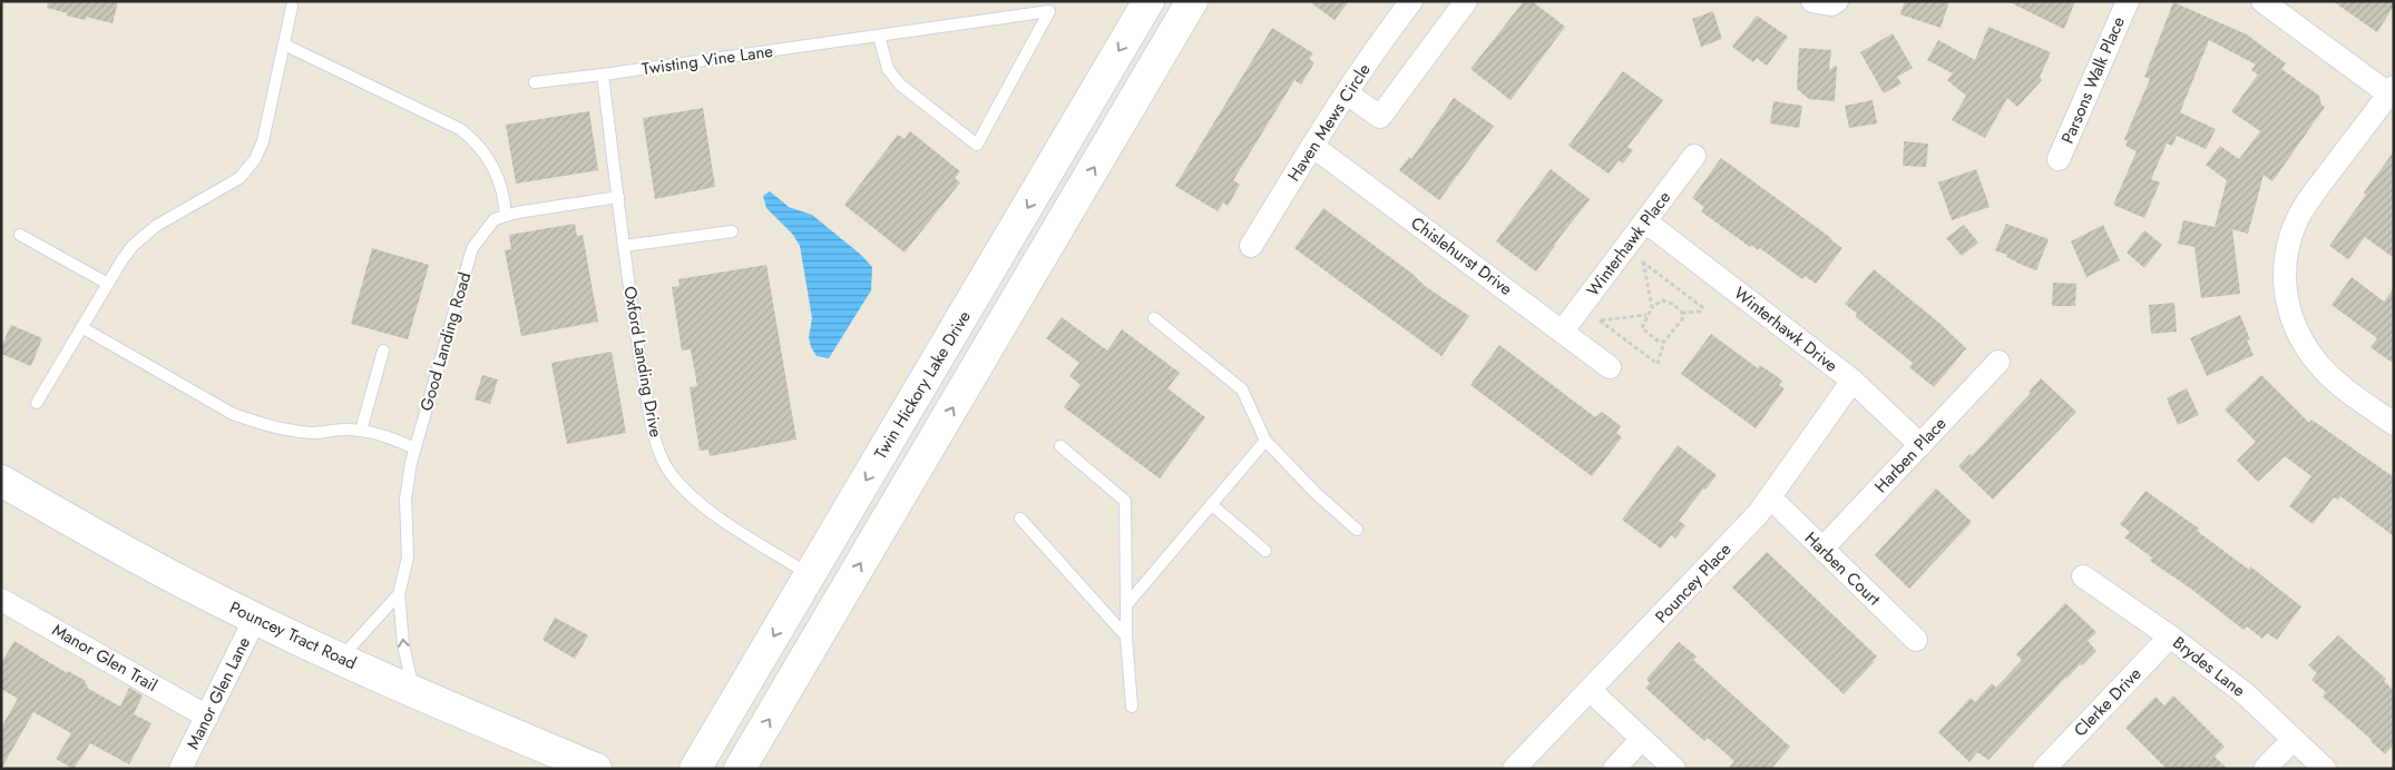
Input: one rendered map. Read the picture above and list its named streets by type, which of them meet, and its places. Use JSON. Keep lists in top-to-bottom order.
{
  "streets": {
    "street": [
      "Parsons Walk Place",
      "Haven Mews Circle",
      "Winterhawk Place",
      "Chislehurst Drive",
      "Winterhawk Drive",
      "Twin Hickory Lake Drive",
      "Harben Place",
      "Harben Court",
      "Pouncey Place",
      "Pouncey Tract Road",
      "Manor Glen Trail",
      "Brydes Lane",
      "Manor Glen Lane",
      "Clerke Drive"
    ],
    "lane": ["Twisting Vine Lane", "Good Landing Road", "Oxford Landing Drive"]
  },
  "crossings": [
    ["Twisting Vine Lane", "Oxford Landing Drive"],
    ["Haven Mews Circle", "Chislehurst Drive"],
    ["Winterhawk Place", "Chislehurst Drive"],
    ["Winterhawk Place", "Winterhawk Drive"],
    ["Winterhawk Drive", "Harben Place"],
    ["Winterhawk Drive", "Pouncey Place"],
    ["Good Landing Road", "Oxford Landing Drive"],
    ["Oxford Landing Drive", "Twin Hickory Lake Drive"],
    ["Harben Place", "Harben Court"],
    ["Harben Court", "Pouncey Place"],
    ["Pouncey Tract Road", "Manor Glen Lane"],
    ["Manor Glen Trail", "Manor Glen Lane"],
    ["Brydes Lane", "Clerke Drive"]
  ]
}
